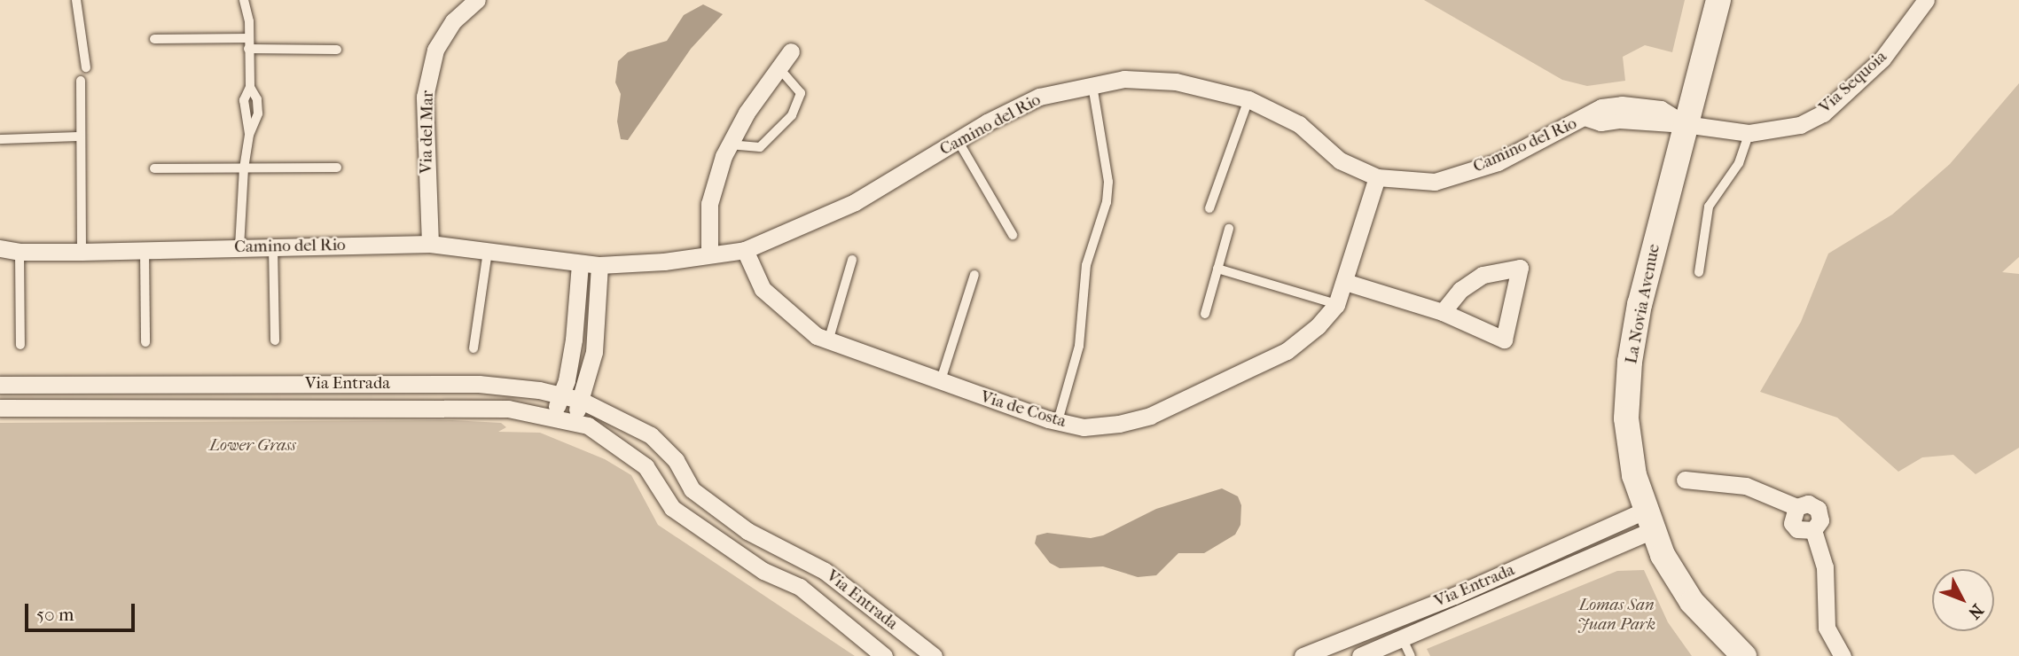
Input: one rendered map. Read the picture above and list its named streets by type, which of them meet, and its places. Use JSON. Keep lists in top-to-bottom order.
{
  "streets": {
    "main road": ["La Novia Avenue"],
    "street": [
      "Via Sequoia",
      "Camino del Rio",
      "Via del Mar",
      "Via Entrada",
      "Via de Costa"
    ]
  },
  "crossings": [
    ["Via Sequoia", "Camino del Rio"],
    ["Via Sequoia", "La Novia Avenue"],
    ["Camino del Rio", "Via del Mar"],
    ["Camino del Rio", "La Novia Avenue"],
    ["Camino del Rio", "Via de Costa"],
    ["La Novia Avenue", "Via Entrada"]
  ],
  "parks": ["Lower Grass", "Lomas San Juan Park"],
  "scale_bar": "50 m",
  "north": "bottom right"
}
